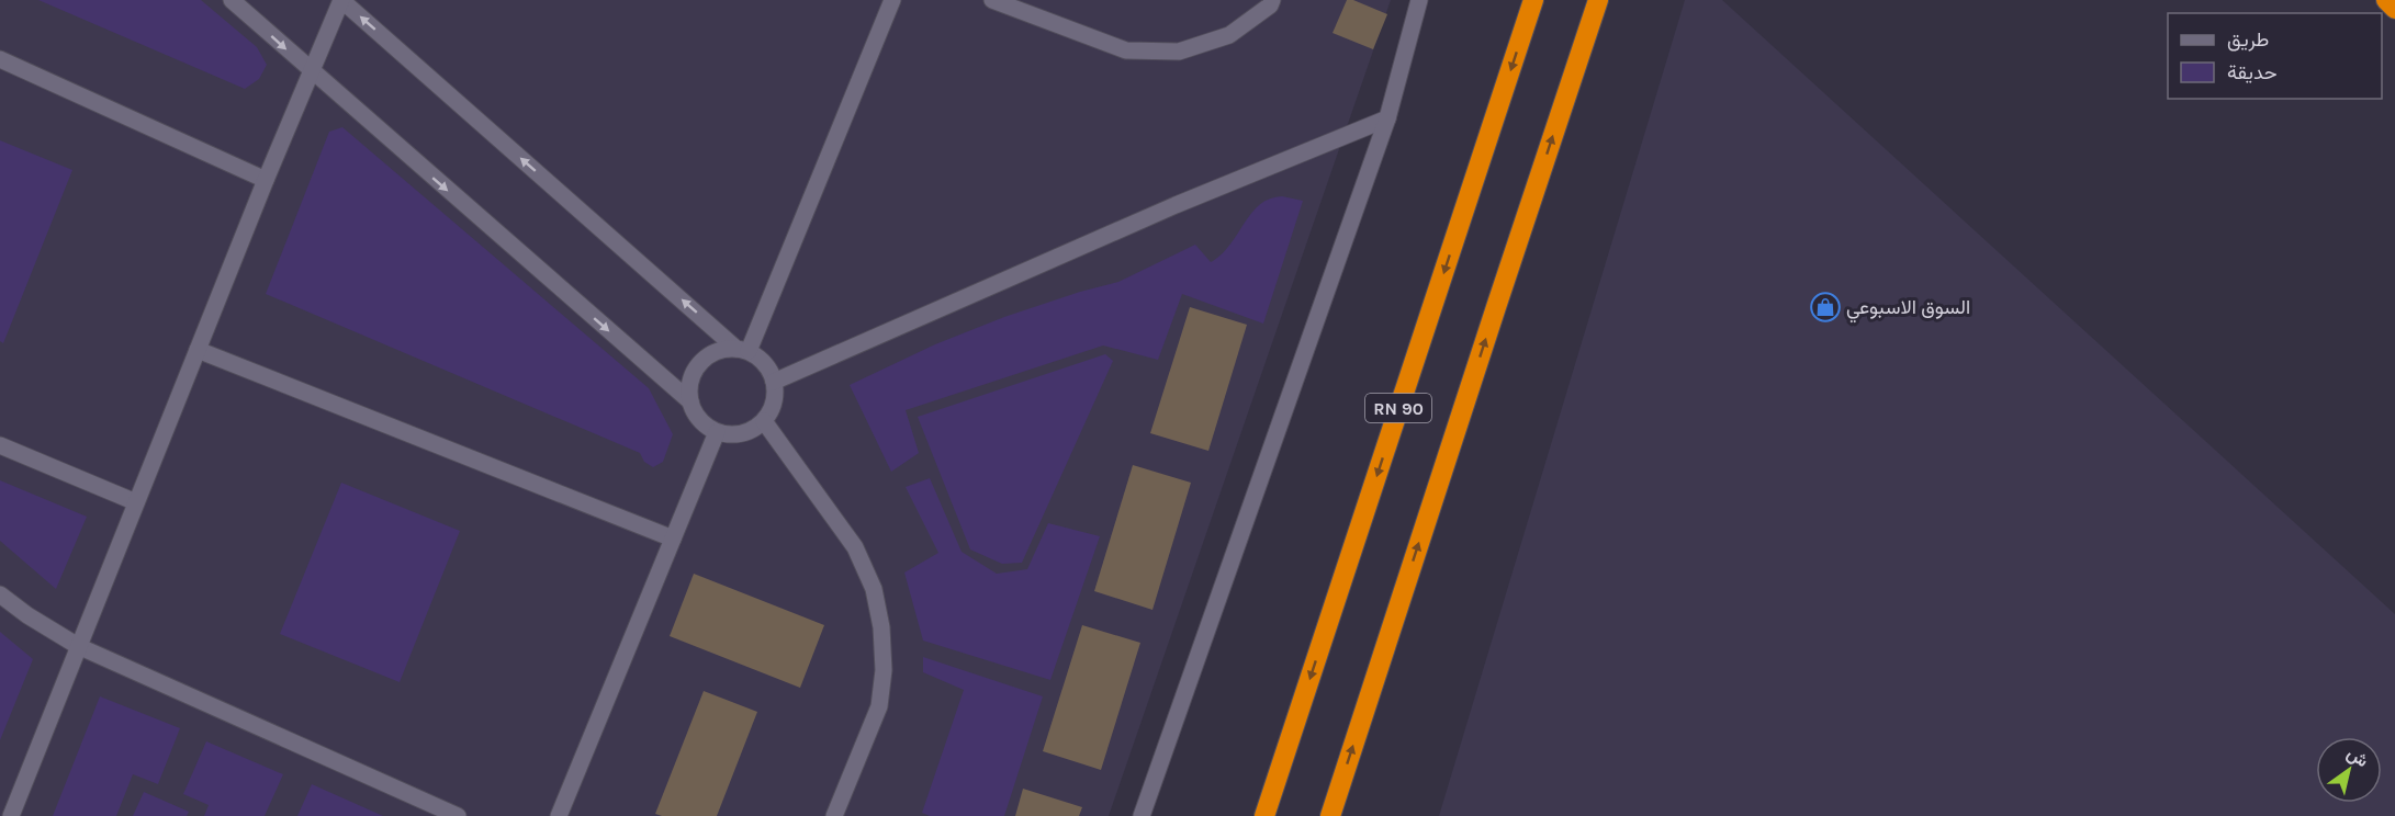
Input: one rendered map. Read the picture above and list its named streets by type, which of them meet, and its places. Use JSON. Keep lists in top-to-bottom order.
{
  "streets": {
    "highway": ["RN 90"]
  },
  "places": {
    "shop": ["السوق الاسبوعي"]
  },
  "legend": ["طريق", "حديقة"],
  "north": "top right"
}
